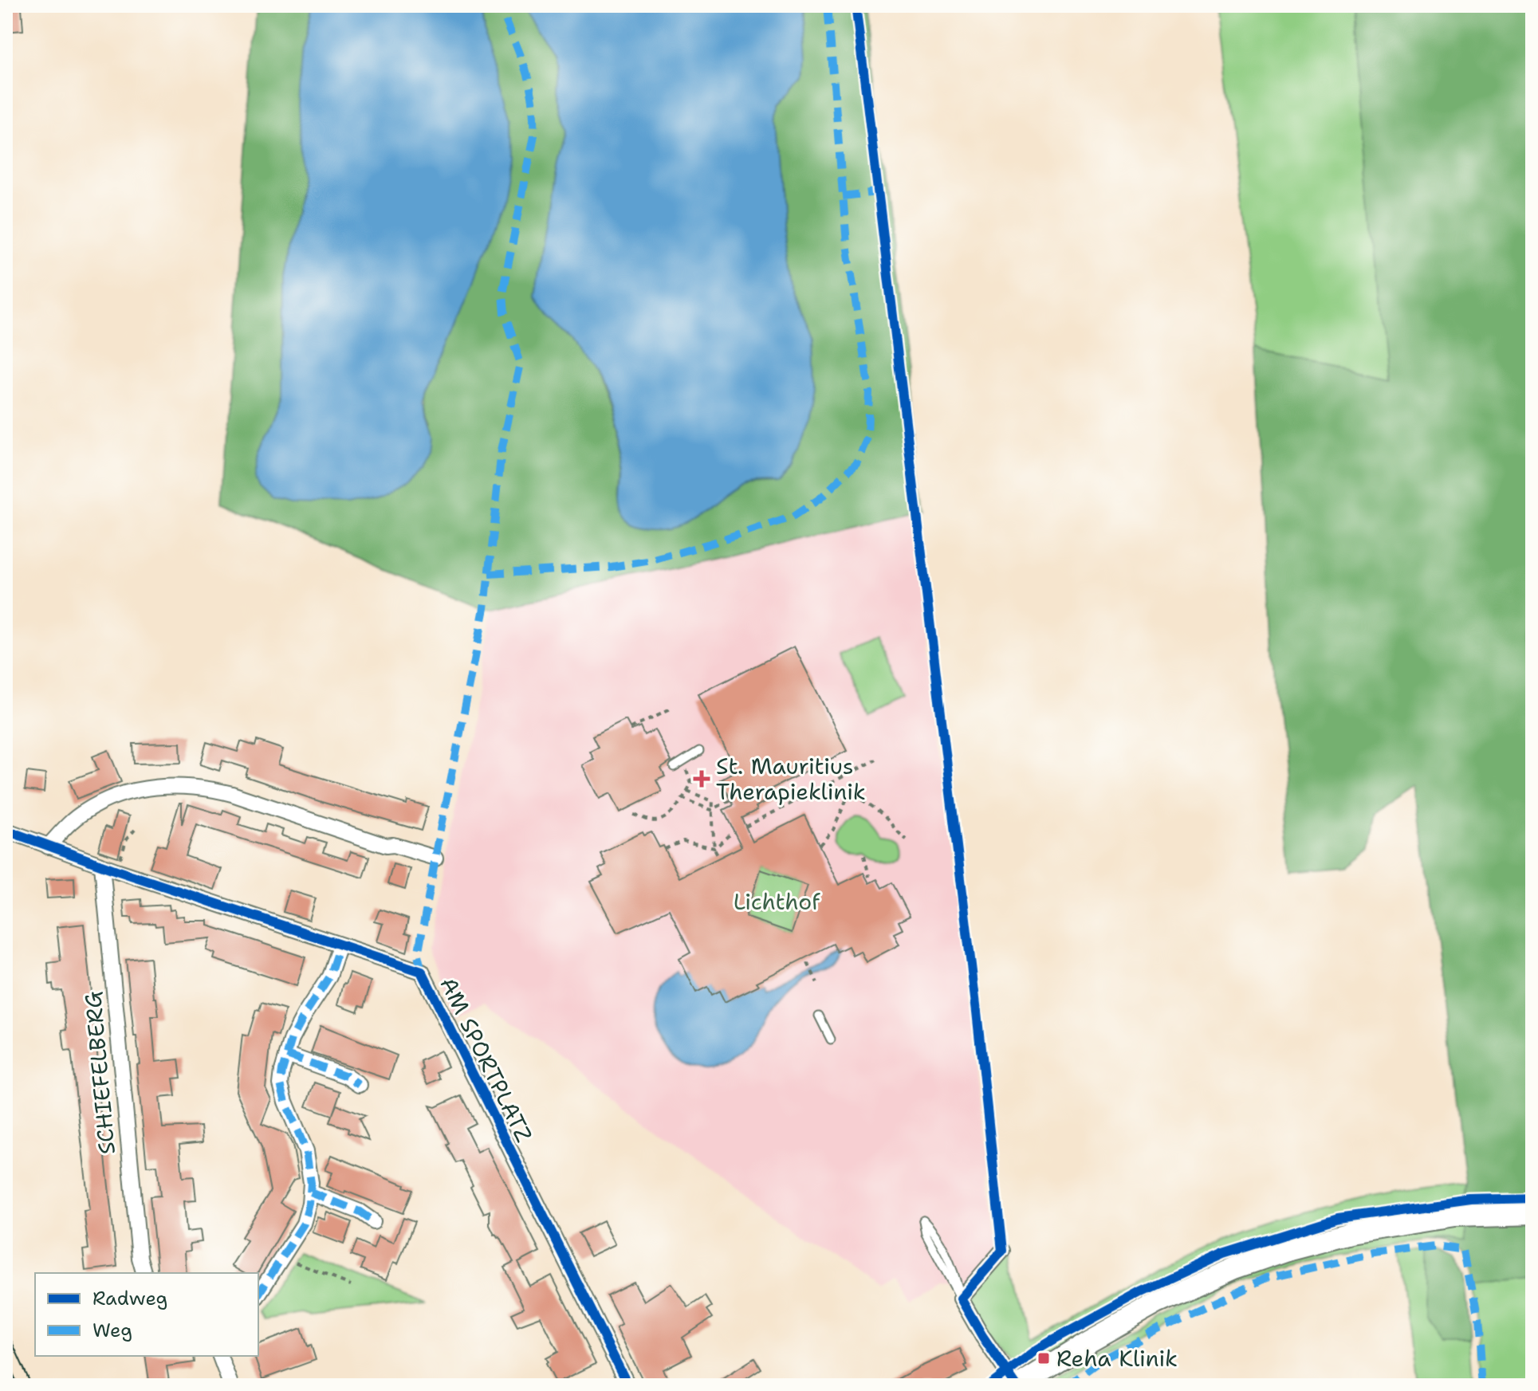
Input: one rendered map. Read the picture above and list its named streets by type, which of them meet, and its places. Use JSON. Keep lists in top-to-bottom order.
{
  "streets": {
    "street": ["AM SPORTPLATZ", "SCHIEFELBERG"]
  },
  "crossings": [
    ["AM SPORTPLATZ", "SCHIEFELBERG"]
  ],
  "parks": ["Lichthof"],
  "places": {
    "health": ["St. Mauritius Therapieklinik"],
    "transit": ["Reha Klinik"]
  },
  "legend": ["Radweg", "Weg"]
}
